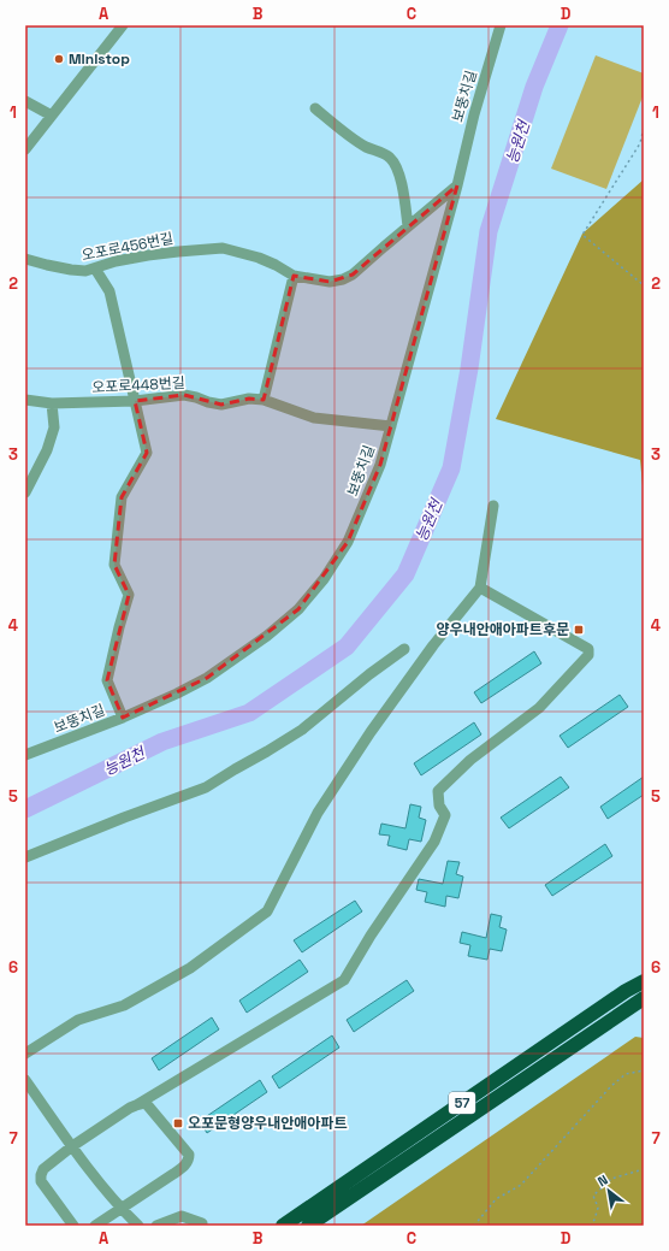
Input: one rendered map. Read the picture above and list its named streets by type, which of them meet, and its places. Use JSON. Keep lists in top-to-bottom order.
{
  "streets": {
    "highway": ["57"],
    "street": ["보뚱치길", "오포로456번길", "오포로448번길"]
  },
  "crossings": [
    ["보뚱치길", "오포로456번길"],
    ["보뚱치길", "오포로448번길"]
  ],
  "water": ["능원천"],
  "places": {
    "other": ["Ministop"],
    "transit": ["양우내안애아파트후문", "오포문형양우내안애아파트"]
  },
  "north": "top left",
  "grid": {
    "columns": [
      "A",
      "B",
      "C",
      "D"
    ],
    "rows": [
      "1",
      "2",
      "3",
      "4",
      "5",
      "6",
      "7"
    ]
  }
}
